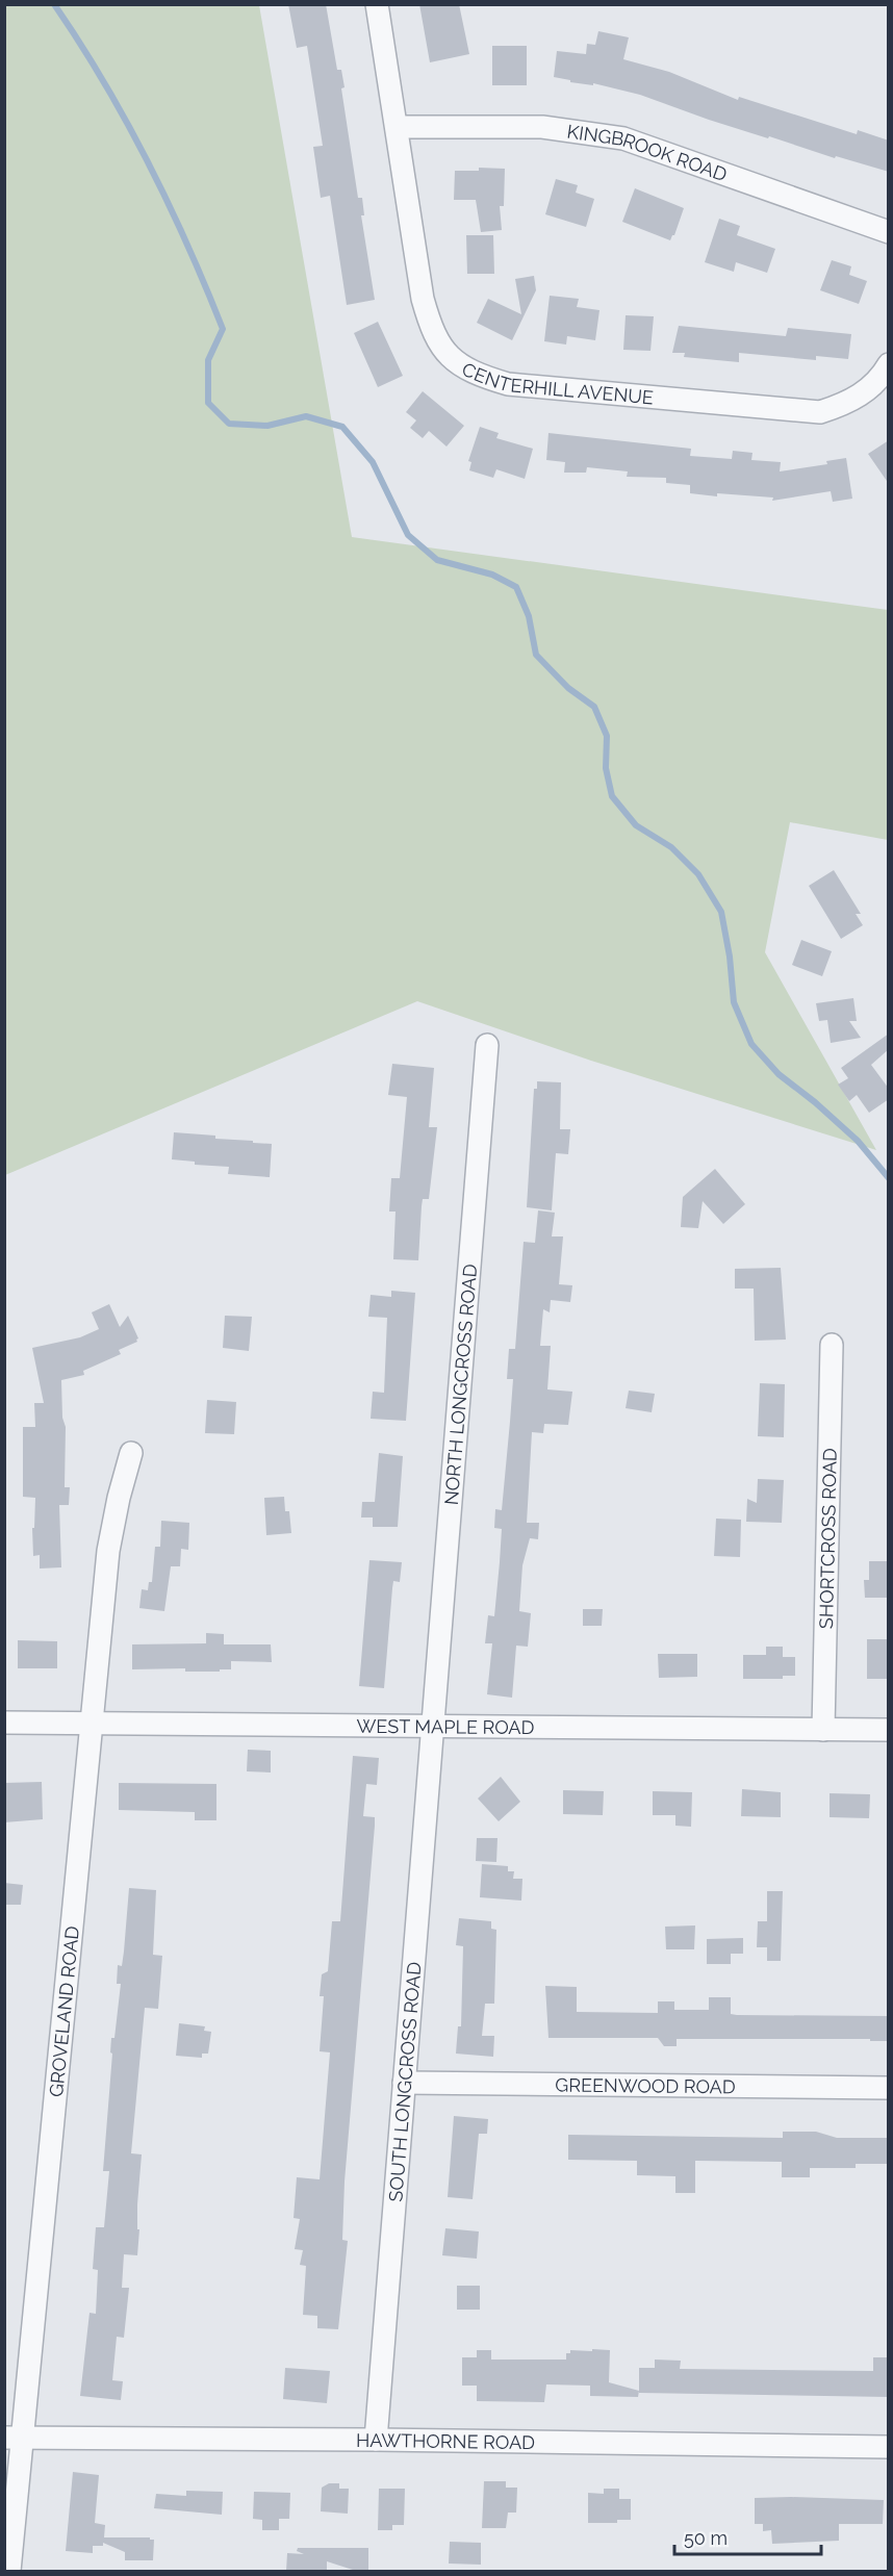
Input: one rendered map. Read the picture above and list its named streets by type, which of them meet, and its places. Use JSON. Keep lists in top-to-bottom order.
{
  "streets": {
    "street": [
      "KINGBROOK ROAD",
      "CENTERHILL AVENUE",
      "NORTH LONGCROSS ROAD",
      "SHORTCROSS ROAD",
      "WEST MAPLE ROAD",
      "GROVELAND ROAD",
      "SOUTH LONGCROSS ROAD",
      "GREENWOOD ROAD",
      "HAWTHORNE ROAD"
    ]
  },
  "crossings": [
    ["KINGBROOK ROAD", "CENTERHILL AVENUE"],
    ["NORTH LONGCROSS ROAD", "WEST MAPLE ROAD"],
    ["NORTH LONGCROSS ROAD", "SOUTH LONGCROSS ROAD"],
    ["SHORTCROSS ROAD", "WEST MAPLE ROAD"],
    ["WEST MAPLE ROAD", "GROVELAND ROAD"],
    ["WEST MAPLE ROAD", "SOUTH LONGCROSS ROAD"],
    ["GROVELAND ROAD", "HAWTHORNE ROAD"],
    ["SOUTH LONGCROSS ROAD", "GREENWOOD ROAD"],
    ["SOUTH LONGCROSS ROAD", "HAWTHORNE ROAD"]
  ],
  "scale_bar": "50 m"
}
